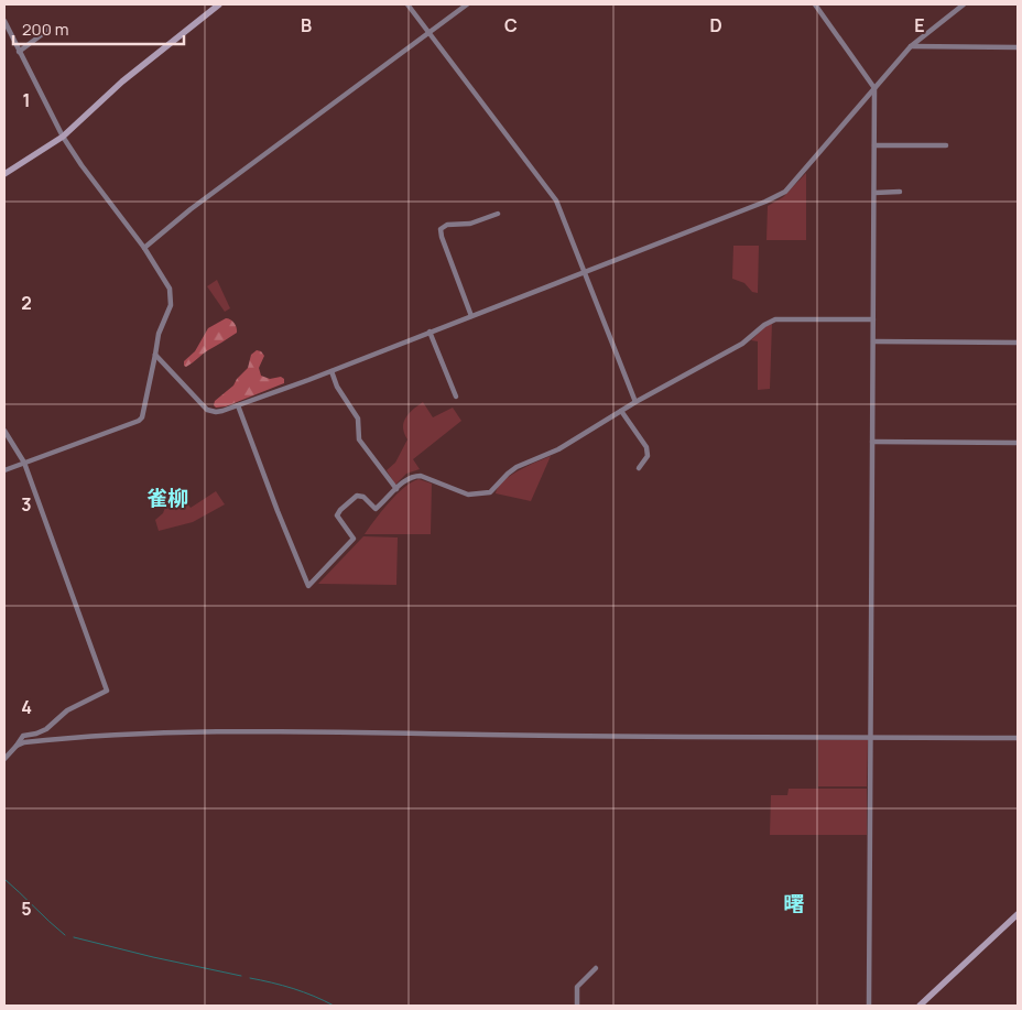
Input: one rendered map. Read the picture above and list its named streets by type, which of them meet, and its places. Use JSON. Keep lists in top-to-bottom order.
{
  "districts": ["雀柳", "曙"],
  "scale_bar": "200 m",
  "grid": {
    "columns": [
      "B",
      "C",
      "D",
      "E"
    ],
    "rows": [
      "1",
      "2",
      "3",
      "4",
      "5"
    ]
  }
}
